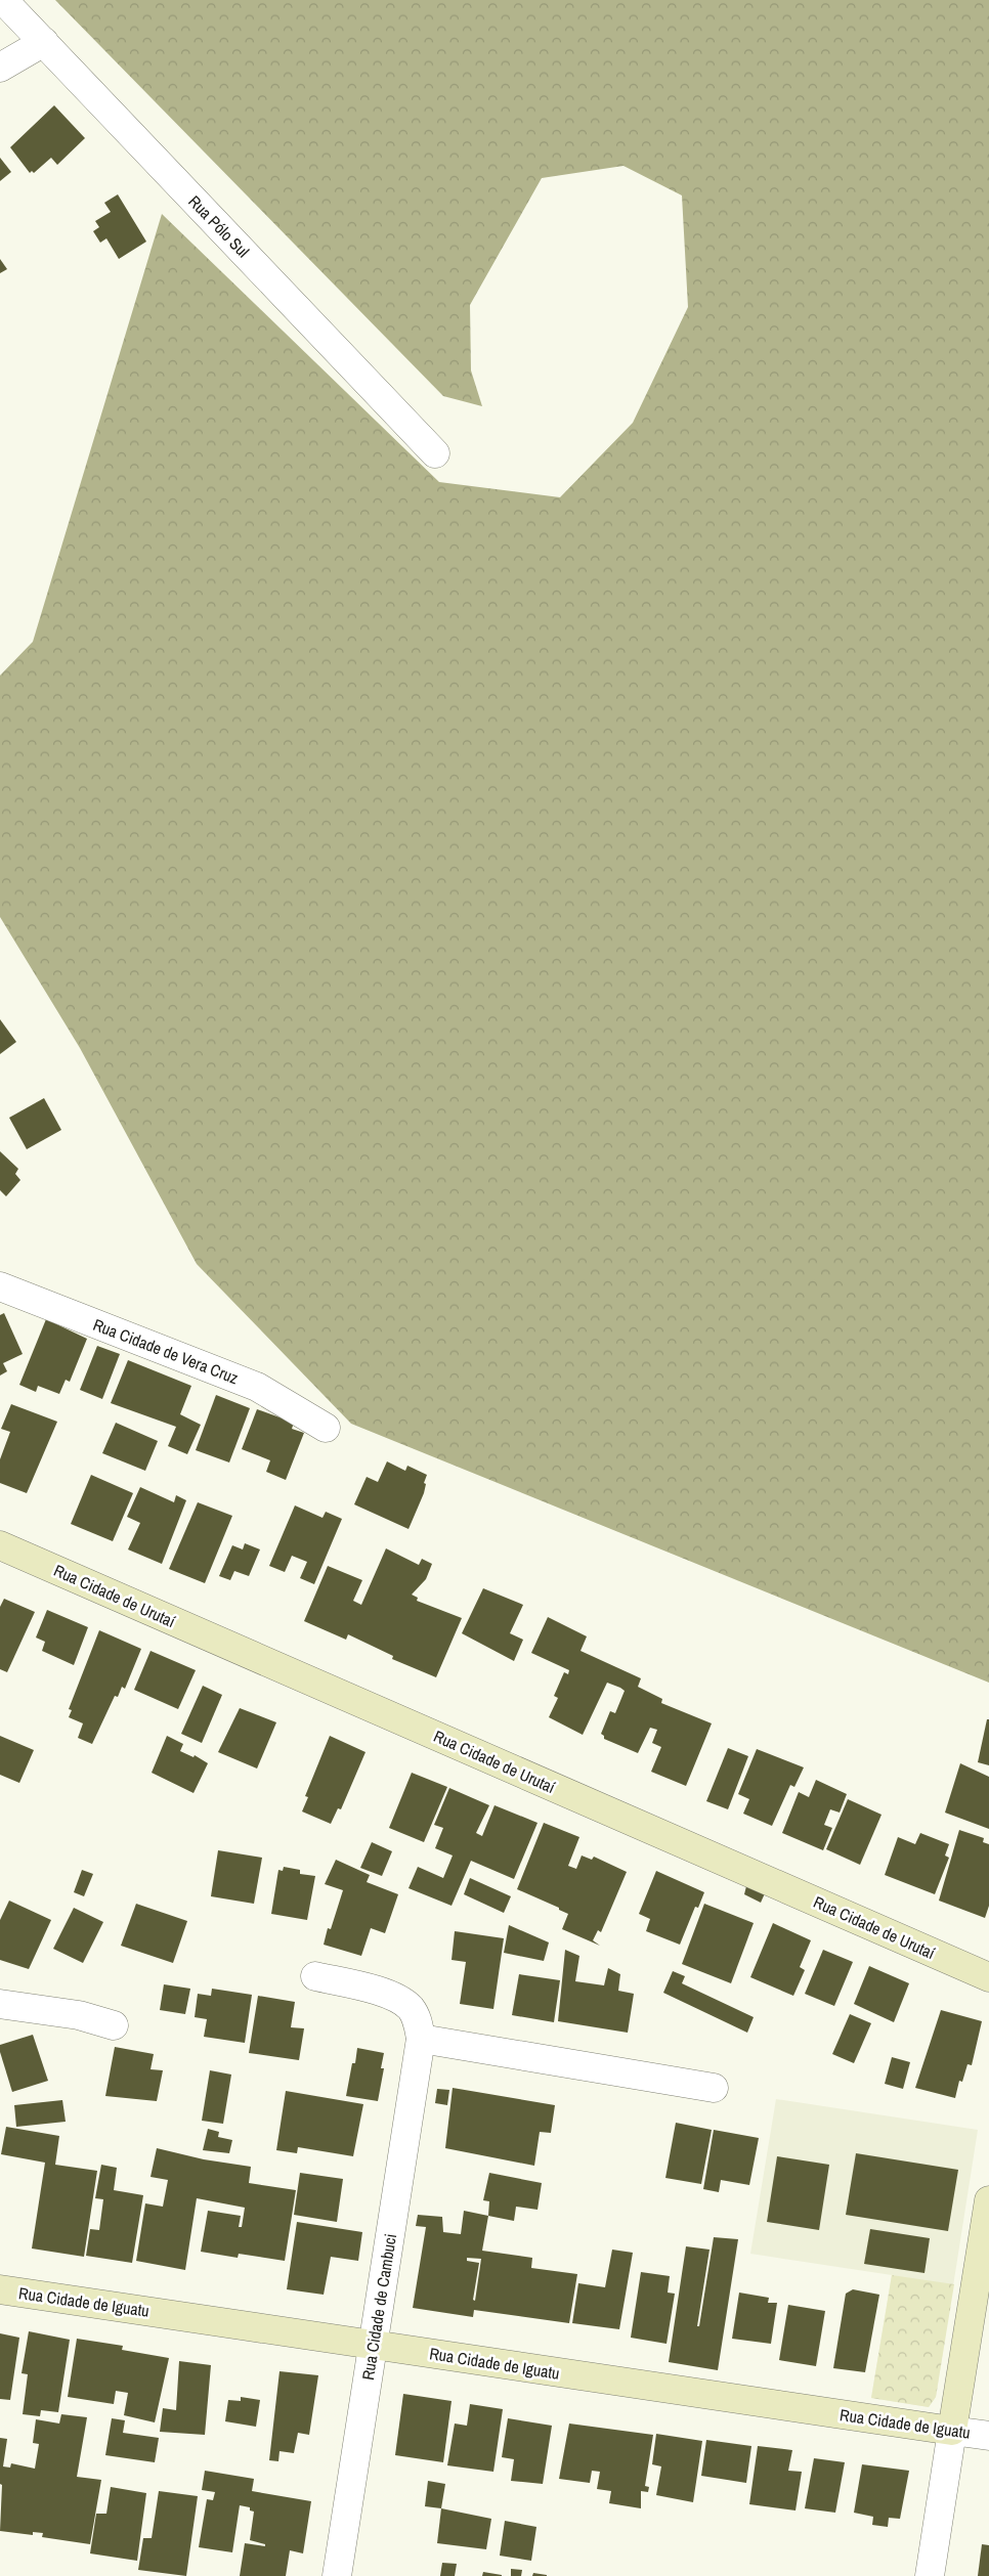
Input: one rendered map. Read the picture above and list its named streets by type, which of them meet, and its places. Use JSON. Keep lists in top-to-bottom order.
{
  "streets": {
    "street": [
      "Rua Pólo Sul",
      "Rua Cidade de Vera Cruz",
      "Rua Cidade de Urutaí",
      "Rua Cidade de Iguatu",
      "Rua Cidade de Cambuci"
    ]
  },
  "crossings": [
    ["Rua Cidade de Iguatu", "Rua Cidade de Cambuci"]
  ]
}
